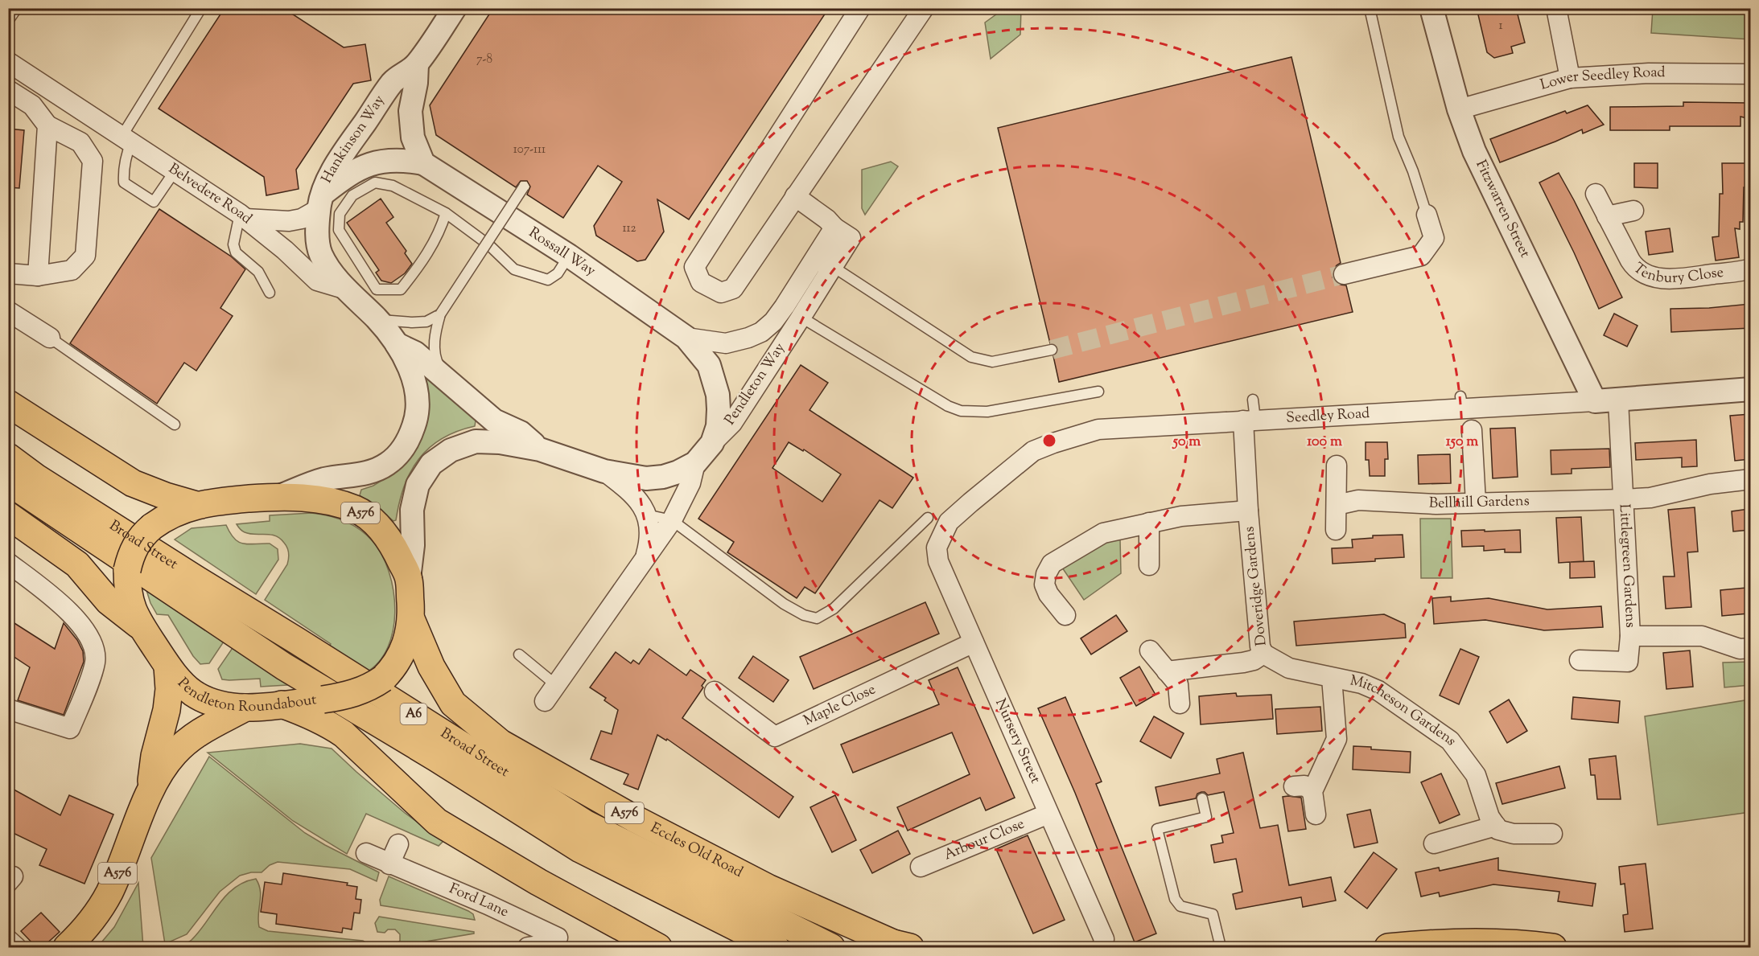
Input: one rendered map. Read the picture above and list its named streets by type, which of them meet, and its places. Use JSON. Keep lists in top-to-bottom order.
{
  "streets": {
    "main road": [
      "A576",
      "Broad Street",
      "Pendleton Roundabout",
      "A6",
      "Eccles Old Road"
    ],
    "street": [
      "Lower Seedley Road",
      "Hankinson Way",
      "Belvedere Road",
      "Fitzwarren Street",
      "Rossall Way",
      "Tenbury Close",
      "Pendleton Way",
      "Seedley Road",
      "Bellhill Gardens",
      "Littlegreen Gardens",
      "Doveridge Gardens",
      "Maple Close",
      "Mitcheson Gardens",
      "Nursery Street",
      "Arbour Close",
      "Ford Lane"
    ]
  },
  "crossings": [
    ["Lower Seedley Road", "Fitzwarren Street"],
    ["Hankinson Way", "Belvedere Road"],
    ["Belvedere Road", "Pendleton Roundabout"],
    ["Fitzwarren Street", "Seedley Road"],
    ["Rossall Way", "Pendleton Way"],
    ["Seedley Road", "Littlegreen Gardens"],
    ["Seedley Road", "Doveridge Gardens"],
    ["Seedley Road", "Nursery Street"],
    ["Bellhill Gardens", "Littlegreen Gardens"],
    ["A576", "Pendleton Roundabout"],
    ["Doveridge Gardens", "Mitcheson Gardens"],
    ["Pendleton Roundabout", "Eccles Old Road"],
    ["Maple Close", "Nursery Street"],
    ["Nursery Street", "Arbour Close"]
  ],
  "house_numbers": [
    "1",
    "7-8",
    "107-111",
    "112"
  ],
  "rings": ["50 m", "100 m", "150 m"]
}
